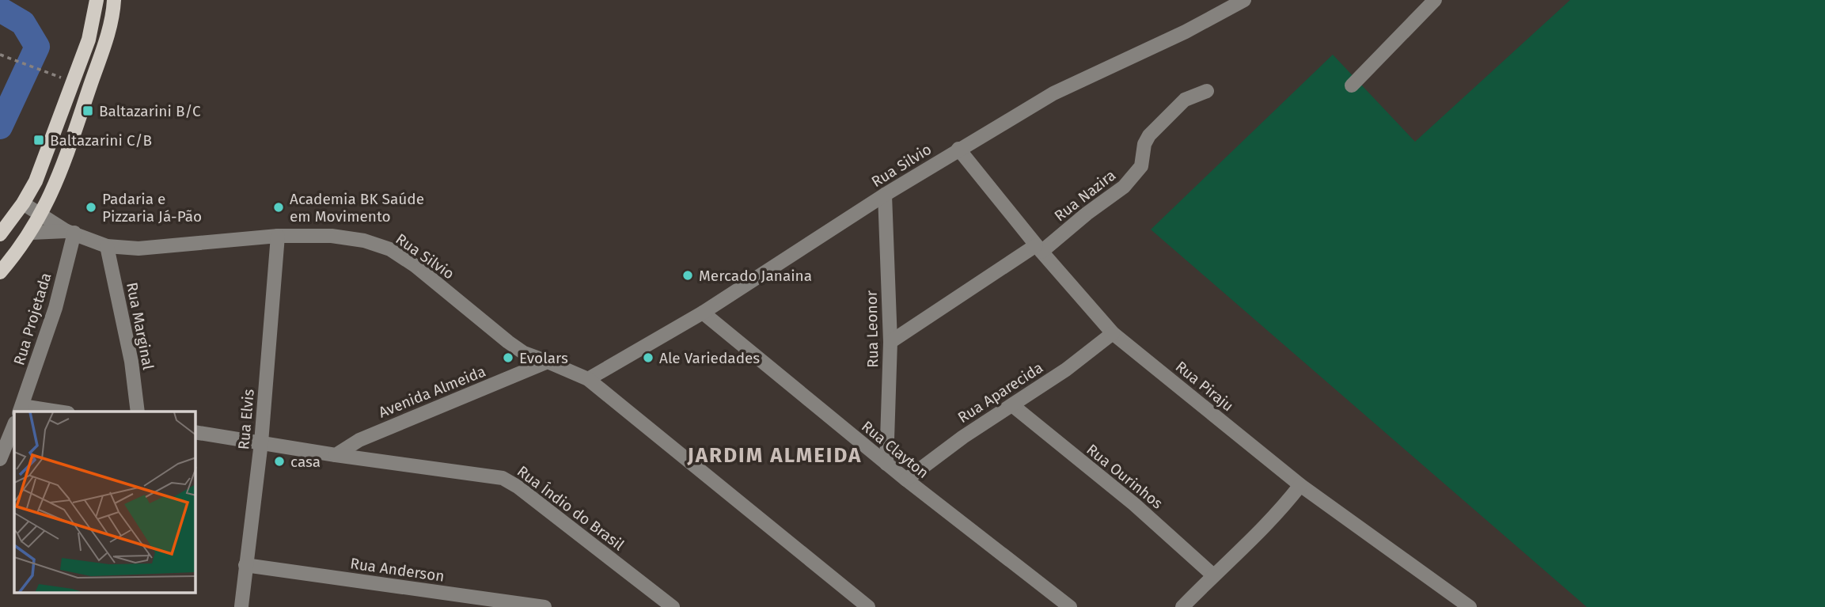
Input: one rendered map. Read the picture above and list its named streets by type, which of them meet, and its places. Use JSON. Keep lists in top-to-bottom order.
{
  "streets": {
    "street": [
      "Rua Silvio",
      "Rua Nazira",
      "Rua Projetada",
      "Rua Marginal",
      "Rua Leonor",
      "Rua Piraju",
      "Avenida Almeida",
      "Rua Aparecida",
      "Rua Elvis",
      "Rua Clayton",
      "Rua Ourinhos",
      "Rua Índio do Brasil",
      "Rua Anderson"
    ]
  },
  "crossings": [
    ["Rua Silvio", "Rua Projetada"],
    ["Rua Silvio", "Rua Marginal"],
    ["Rua Silvio", "Rua Leonor"],
    ["Rua Silvio", "Rua Piraju"],
    ["Rua Silvio", "Avenida Almeida"],
    ["Rua Silvio", "Rua Elvis"],
    ["Rua Silvio", "Rua Clayton"],
    ["Rua Nazira", "Rua Leonor"],
    ["Rua Nazira", "Rua Piraju"],
    ["Rua Leonor", "Rua Clayton"],
    ["Rua Piraju", "Rua Aparecida"],
    ["Avenida Almeida", "Rua Índio do Brasil"],
    ["Rua Aparecida", "Rua Clayton"],
    ["Rua Aparecida", "Rua Ourinhos"],
    ["Rua Elvis", "Rua Anderson"]
  ],
  "districts": ["JARDIM ALMEIDA"],
  "places": {
    "transit": ["Baltazarini B/C", "Baltazarini C/B"],
    "other": [
      "Padaria e Pizzaria Já-Pão",
      "Academia BK Saúde em Movimento",
      "Mercado Janaina",
      "Evolars",
      "Ale Variedades",
      "casa"
    ]
  }
}
